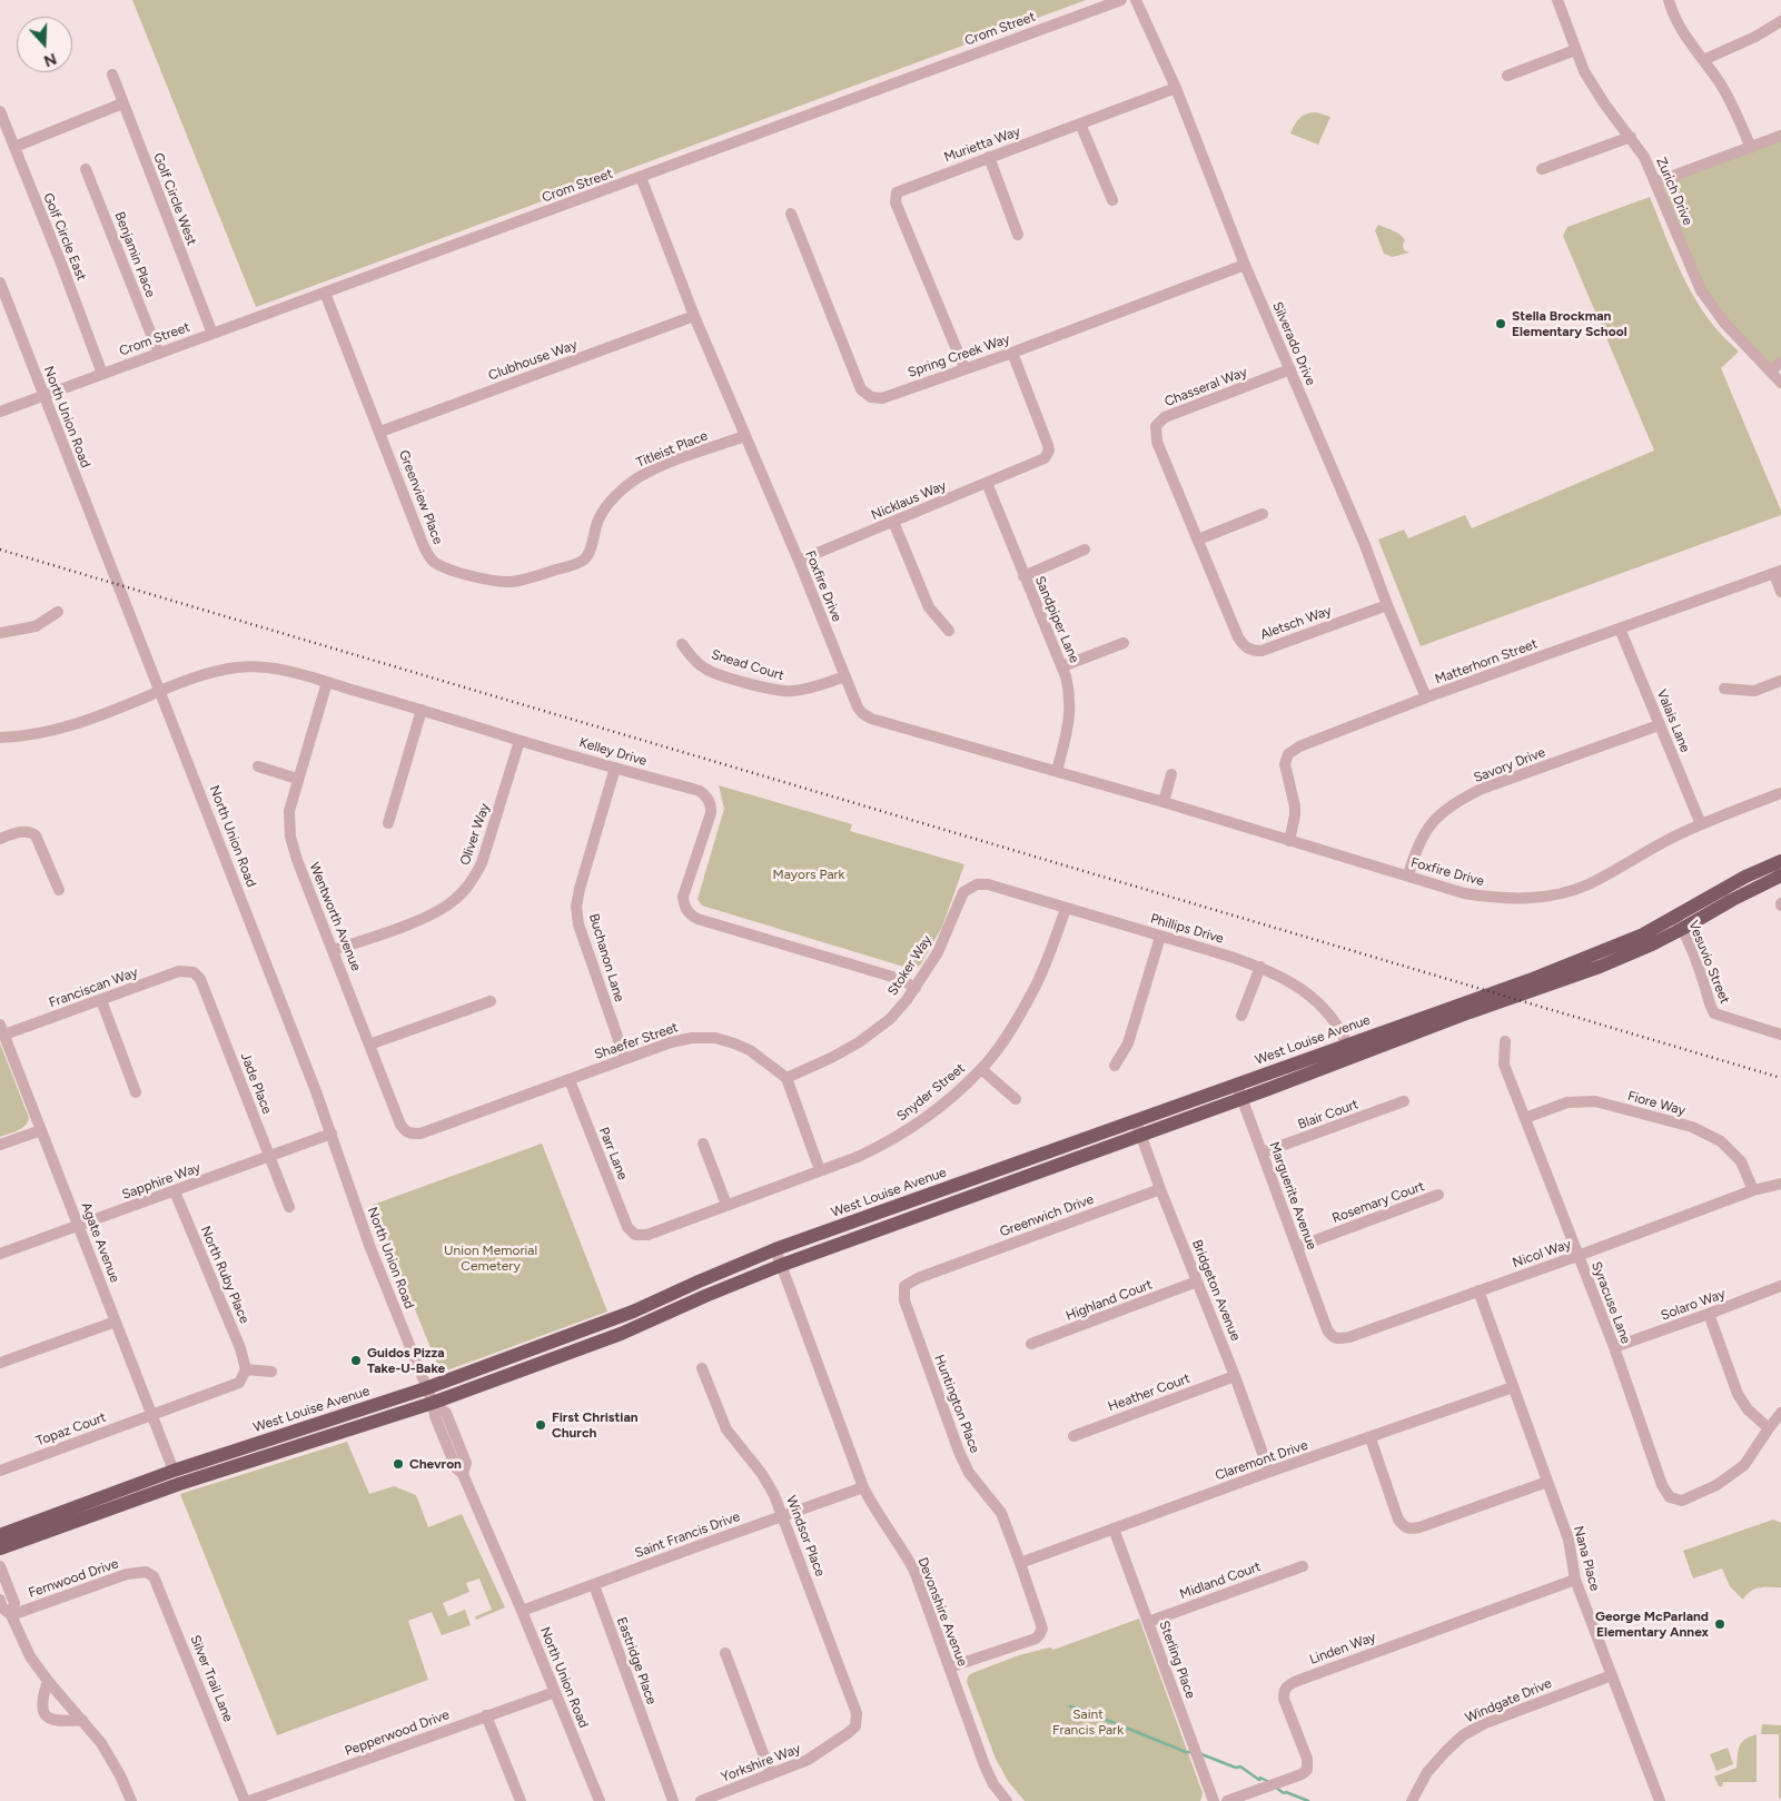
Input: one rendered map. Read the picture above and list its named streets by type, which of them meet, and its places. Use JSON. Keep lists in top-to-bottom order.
{
  "streets": {
    "main road": ["West Louise Avenue"],
    "street": [
      "Crom Street",
      "Murietta Way",
      "Zurich Drive",
      "Golf Circle West",
      "Golf Circle East",
      "Benjamin Place",
      "Silverado Drive",
      "Spring Creek Way",
      "Clubhouse Way",
      "Chasseral Way",
      "North Union Road",
      "Titleist Place",
      "Greenview Place",
      "Nicklaus Way",
      "Foxfire Drive",
      "Sandpiper Lane",
      "Aletsch Way",
      "Matterhorn Street",
      "Snead Court",
      "Valais Lane",
      "Kelley Drive",
      "Savory Drive",
      "Oliver Way",
      "Wentworth Avenue",
      "Phillips Drive",
      "Buchanon Lane",
      "Vesuvio Street",
      "Stoker Way",
      "Franciscan Way",
      "Shaefer Street",
      "Jade Place",
      "Snyder Street",
      "Fiore Way",
      "Blair Court",
      "Parr Lane",
      "Sapphire Way",
      "Marguerite Avenue",
      "Rosemary Court",
      "Greenwich Drive",
      "Agate Avenue",
      "Nicol Way",
      "North Ruby Place",
      "Bridgeton Avenue",
      "Highland Court",
      "Syracuse Lane",
      "Solaro Way",
      "Heather Court",
      "Huntington Place",
      "Topaz Court",
      "Claremont Drive",
      "Saint Francis Drive",
      "Windsor Place",
      "Nana Place",
      "Fernwood Drive",
      "Midland Court",
      "Devonshire Avenue",
      "Linden Way",
      "Sterling Place",
      "Eastridge Place",
      "Silver Trail Lane",
      "Windgate Drive",
      "Pepperwood Drive",
      "Yorkshire Way"
    ]
  },
  "crossings": [
    ["Crom Street", "Golf Circle West"],
    ["Crom Street", "Golf Circle East"],
    ["Crom Street", "Benjamin Place"],
    ["Crom Street", "North Union Road"],
    ["Crom Street", "Greenview Place"],
    ["Crom Street", "Foxfire Drive"],
    ["Murietta Way", "Silverado Drive"],
    ["Murietta Way", "Spring Creek Way"],
    ["Silverado Drive", "Spring Creek Way"],
    ["Silverado Drive", "Chasseral Way"],
    ["Silverado Drive", "Aletsch Way"],
    ["Silverado Drive", "Matterhorn Street"],
    ["Spring Creek Way", "Nicklaus Way"],
    ["Clubhouse Way", "Greenview Place"],
    ["Clubhouse Way", "Foxfire Drive"],
    ["Chasseral Way", "Aletsch Way"],
    ["North Union Road", "Kelley Drive"],
    ["North Union Road", "West Louise Avenue"],
    ["North Union Road", "Sapphire Way"],
    ["North Union Road", "Saint Francis Drive"],
    ["North Union Road", "Pepperwood Drive"],
    ["Titleist Place", "Greenview Place"],
    ["Titleist Place", "Foxfire Drive"],
    ["Nicklaus Way", "Foxfire Drive"],
    ["Nicklaus Way", "Sandpiper Lane"],
    ["Foxfire Drive", "Sandpiper Lane"],
    ["Foxfire Drive", "Matterhorn Street"],
    ["Foxfire Drive", "Snead Court"],
    ["Foxfire Drive", "Valais Lane"],
    ["Foxfire Drive", "Savory Drive"],
    ["Matterhorn Street", "Valais Lane"],
    ["Valais Lane", "Savory Drive"],
    ["Kelley Drive", "Oliver Way"],
    ["Kelley Drive", "Wentworth Avenue"],
    ["Kelley Drive", "Buchanon Lane"],
    ["Kelley Drive", "Stoker Way"],
    ["Oliver Way", "Wentworth Avenue"],
    ["Wentworth Avenue", "Shaefer Street"],
    ["Phillips Drive", "Stoker Way"],
    ["Phillips Drive", "West Louise Avenue"],
    ["Phillips Drive", "Snyder Street"],
    ["Buchanon Lane", "Shaefer Street"],
    ["Vesuvio Street", "West Louise Avenue"],
    ["Stoker Way", "Shaefer Street"],
    ["Franciscan Way", "Jade Place"],
    ["Franciscan Way", "Agate Avenue"],
    ["West Louise Avenue", "Marguerite Avenue"],
    ["West Louise Avenue", "Agate Avenue"],
    ["West Louise Avenue", "Bridgeton Avenue"],
    ["West Louise Avenue", "Devonshire Avenue"],
    ["Shaefer Street", "Parr Lane"],
    ["Jade Place", "Sapphire Way"],
    ["Snyder Street", "Parr Lane"],
    ["Fiore Way", "Nicol Way"],
    ["Fiore Way", "Syracuse Lane"],
    ["Blair Court", "Marguerite Avenue"],
    ["Sapphire Way", "Agate Avenue"],
    ["Sapphire Way", "North Ruby Place"],
    ["Marguerite Avenue", "Rosemary Court"],
    ["Marguerite Avenue", "Nicol Way"],
    ["Greenwich Drive", "Bridgeton Avenue"],
    ["Greenwich Drive", "Huntington Place"],
    ["Agate Avenue", "Topaz Court"],
    ["Nicol Way", "Syracuse Lane"],
    ["Nicol Way", "Nana Place"],
    ["North Ruby Place", "Topaz Court"],
    ["Bridgeton Avenue", "Highland Court"],
    ["Bridgeton Avenue", "Heather Court"],
    ["Bridgeton Avenue", "Claremont Drive"],
    ["Syracuse Lane", "Solaro Way"],
    ["Huntington Place", "Claremont Drive"],
    ["Huntington Place", "Devonshire Avenue"],
    ["Claremont Drive", "Nana Place"],
    ["Claremont Drive", "Sterling Place"],
    ["Saint Francis Drive", "Windsor Place"],
    ["Saint Francis Drive", "Devonshire Avenue"],
    ["Saint Francis Drive", "Eastridge Place"],
    ["Windsor Place", "Yorkshire Way"],
    ["Nana Place", "Linden Way"],
    ["Nana Place", "Windgate Drive"],
    ["Fernwood Drive", "Silver Trail Lane"],
    ["Midland Court", "Sterling Place"]
  ],
  "parks": ["Mayors Park", "Union Memorial Cemetery", "Saint Francis Park"],
  "places": [
    "Stella Brockman Elementary School",
    "Guidos Pizza Take-U-Bake",
    "First Christian Church",
    "Chevron",
    "George McParland Elementary Annex"
  ],
  "north": "bottom"
}
